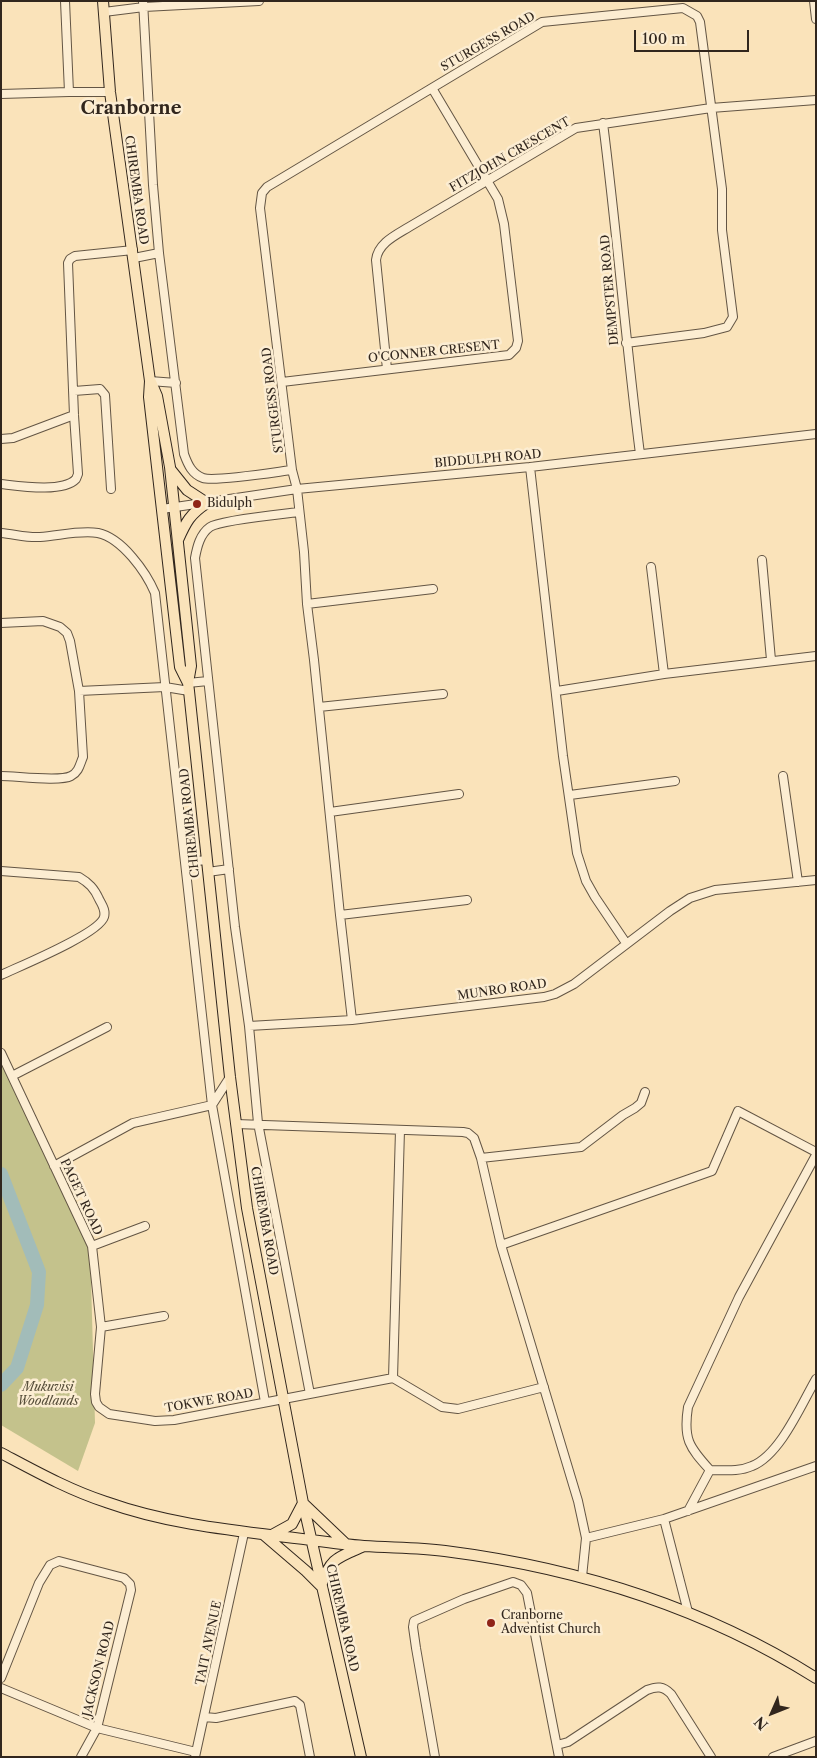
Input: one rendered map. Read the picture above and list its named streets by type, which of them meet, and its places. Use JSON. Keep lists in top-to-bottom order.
{
  "streets": {
    "main road": ["CHIREMBA ROAD"],
    "street": [
      "STURGESS ROAD",
      "FITZJOHN CRESCENT",
      "DEMPSTER ROAD",
      "O'CONNER CRESENT",
      "BIDDULPH ROAD",
      "MUNRO ROAD",
      "PAGET ROAD",
      "TOKWE ROAD",
      "TAIT AVENUE",
      "JACKSON ROAD"
    ]
  },
  "crossings": [
    ["STURGESS ROAD", "FITZJOHN CRESCENT"],
    ["STURGESS ROAD", "DEMPSTER ROAD"],
    ["STURGESS ROAD", "O'CONNER CRESENT"],
    ["STURGESS ROAD", "BIDDULPH ROAD"],
    ["STURGESS ROAD", "MUNRO ROAD"],
    ["FITZJOHN CRESCENT", "DEMPSTER ROAD"],
    ["FITZJOHN CRESCENT", "O'CONNER CRESENT"],
    ["CHIREMBA ROAD", "BIDDULPH ROAD"],
    ["CHIREMBA ROAD", "TOKWE ROAD"],
    ["DEMPSTER ROAD", "BIDDULPH ROAD"],
    ["PAGET ROAD", "TOKWE ROAD"]
  ],
  "districts": ["Cranborne"],
  "parks": ["Mukuvisi Woodlands"],
  "places": ["Bidulph", "Cranborne Adventist Church"],
  "scale_bar": "100 m",
  "north": "bottom left"
}
